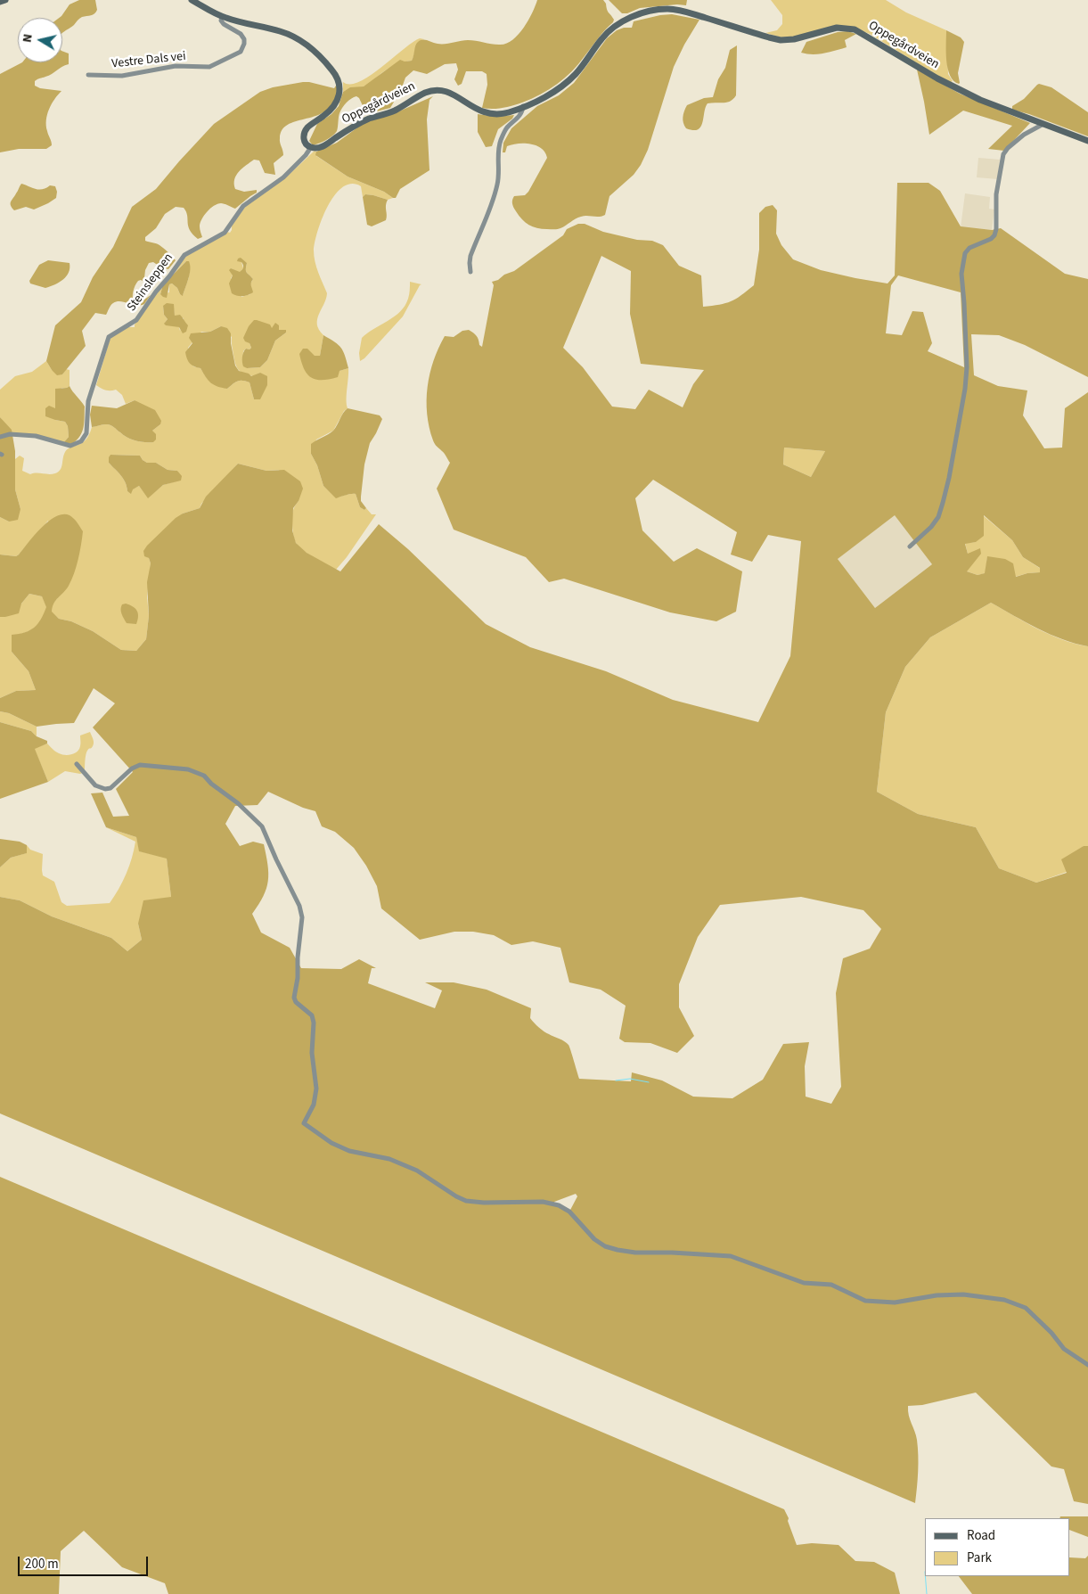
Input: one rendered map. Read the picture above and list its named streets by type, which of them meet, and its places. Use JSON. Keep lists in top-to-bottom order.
{
  "streets": {
    "main road": ["Oppegårdveien"],
    "street": ["Vestre Dals vei", "Steinsleppen"]
  },
  "crossings": [
    ["Oppegårdveien", "Vestre Dals vei"],
    ["Oppegårdveien", "Steinsleppen"]
  ],
  "legend": ["Road", "Park"],
  "scale_bar": "200 m",
  "north": "left"
}
